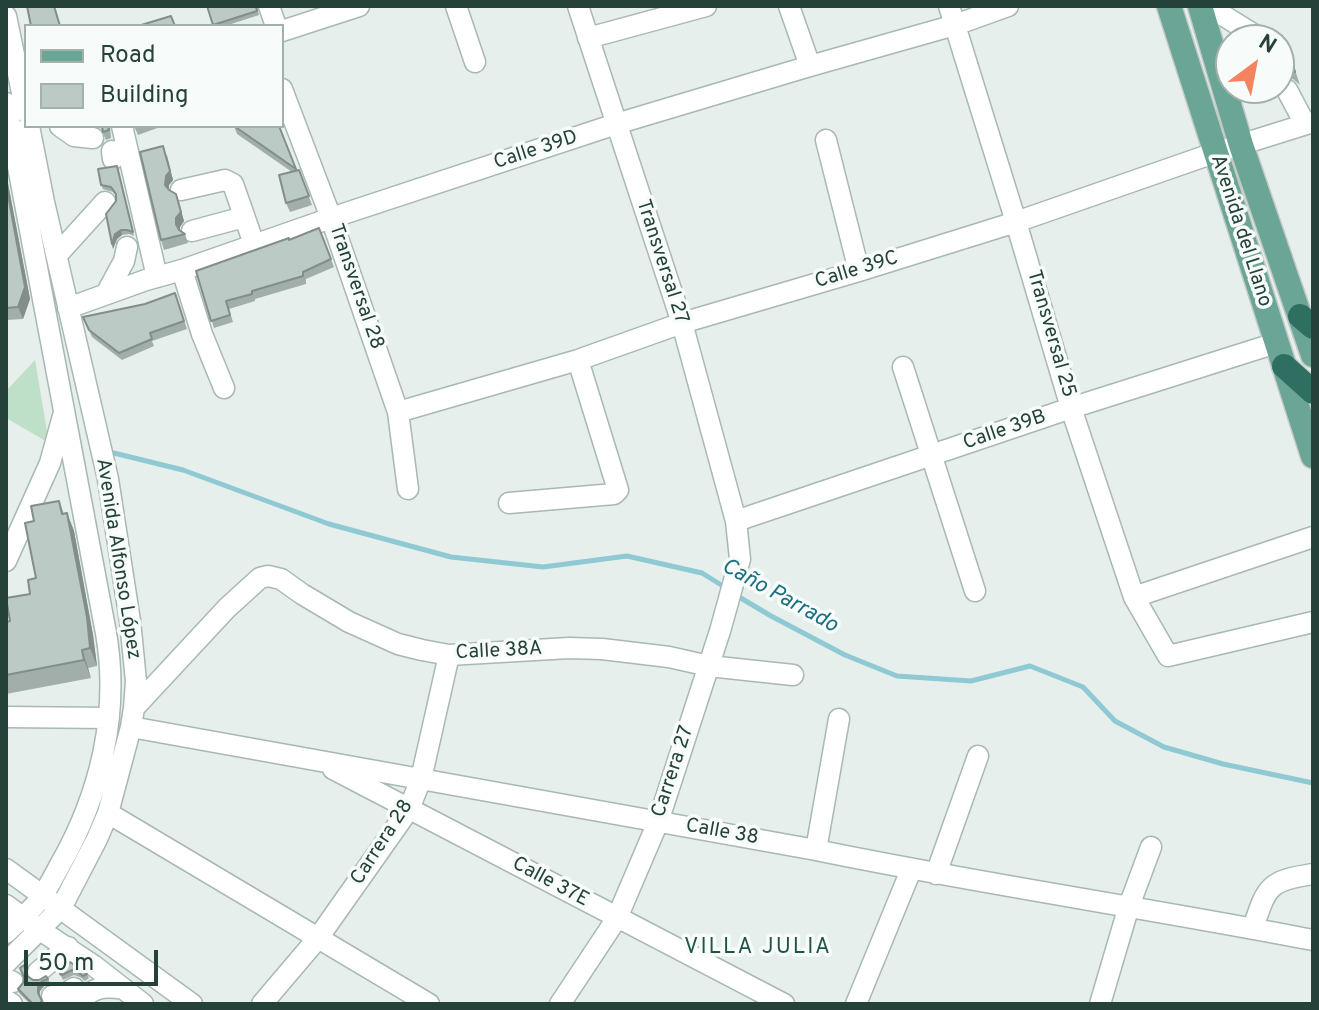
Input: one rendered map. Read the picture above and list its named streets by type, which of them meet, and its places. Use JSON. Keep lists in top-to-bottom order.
{
  "streets": {
    "main road": ["Avenida del Llano"],
    "street": [
      "Calle 39D",
      "Transversal 27",
      "Calle 39C",
      "Transversal 28",
      "Transversal 25",
      "Calle 39B",
      "Avenida Alfonso López",
      "Calle 38A",
      "Carrera 27",
      "Calle 38",
      "Carrera 28",
      "Calle 37E"
    ]
  },
  "crossings": [
    ["Calle 39D", "Transversal 27"],
    ["Calle 39D", "Transversal 28"],
    ["Calle 39D", "Transversal 25"],
    ["Calle 39D", "Avenida Alfonso López"],
    ["Avenida del Llano", "Calle 39C"],
    ["Avenida del Llano", "Calle 39B"],
    ["Transversal 27", "Calle 39C"],
    ["Transversal 27", "Calle 39B"],
    ["Transversal 27", "Carrera 27"],
    ["Calle 39C", "Transversal 28"],
    ["Calle 39C", "Transversal 25"],
    ["Transversal 25", "Calle 39B"],
    ["Calle 39B", "Carrera 27"],
    ["Avenida Alfonso López", "Calle 38A"],
    ["Avenida Alfonso López", "Calle 38"],
    ["Calle 38A", "Carrera 27"],
    ["Calle 38A", "Calle 38"],
    ["Calle 38A", "Carrera 28"],
    ["Carrera 27", "Calle 38"],
    ["Carrera 27", "Calle 37E"],
    ["Calle 38", "Carrera 28"],
    ["Calle 38", "Calle 37E"],
    ["Carrera 28", "Calle 37E"]
  ],
  "districts": ["VILLA JULIA"],
  "water": ["Caño Parrado"],
  "legend": ["Road", "Building"],
  "scale_bar": "50 m",
  "north": "top right"
}
